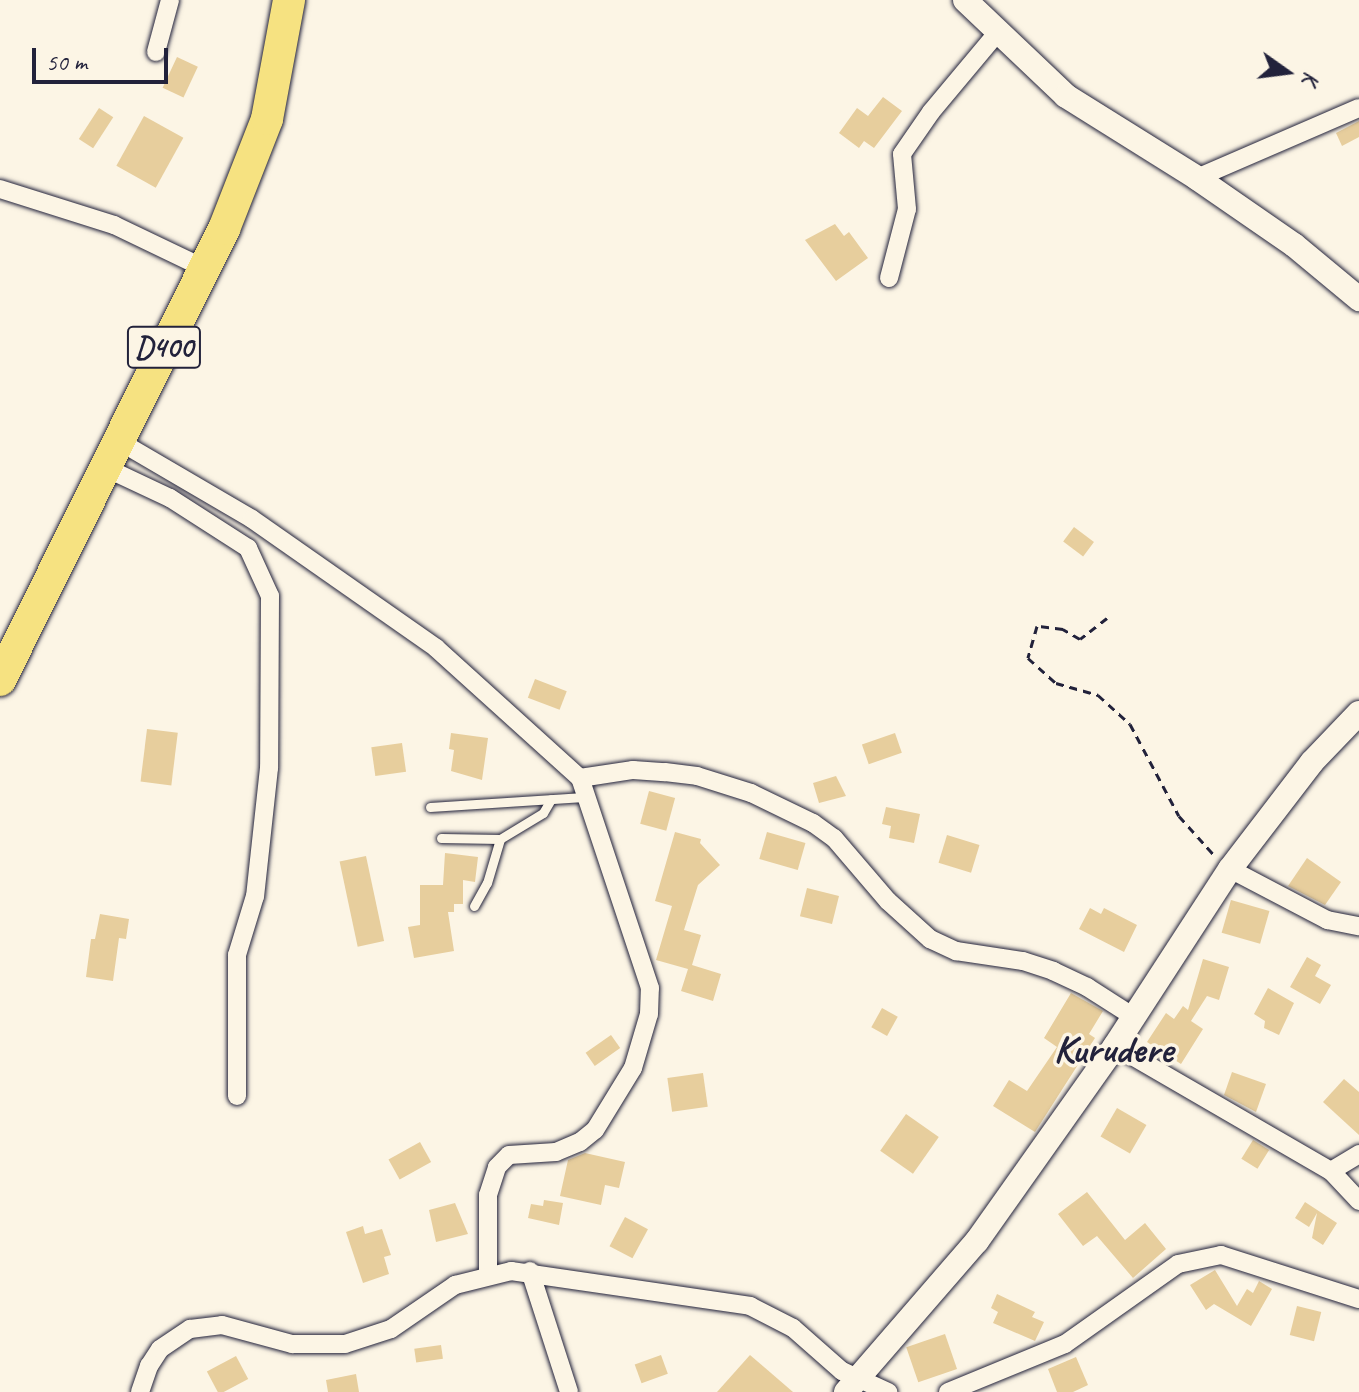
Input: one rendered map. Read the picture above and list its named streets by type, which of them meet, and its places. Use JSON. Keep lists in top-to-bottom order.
{
  "streets": {
    "highway": ["D400"]
  },
  "districts": ["Kurudere"],
  "scale_bar": "50 m",
  "north": "right"
}
